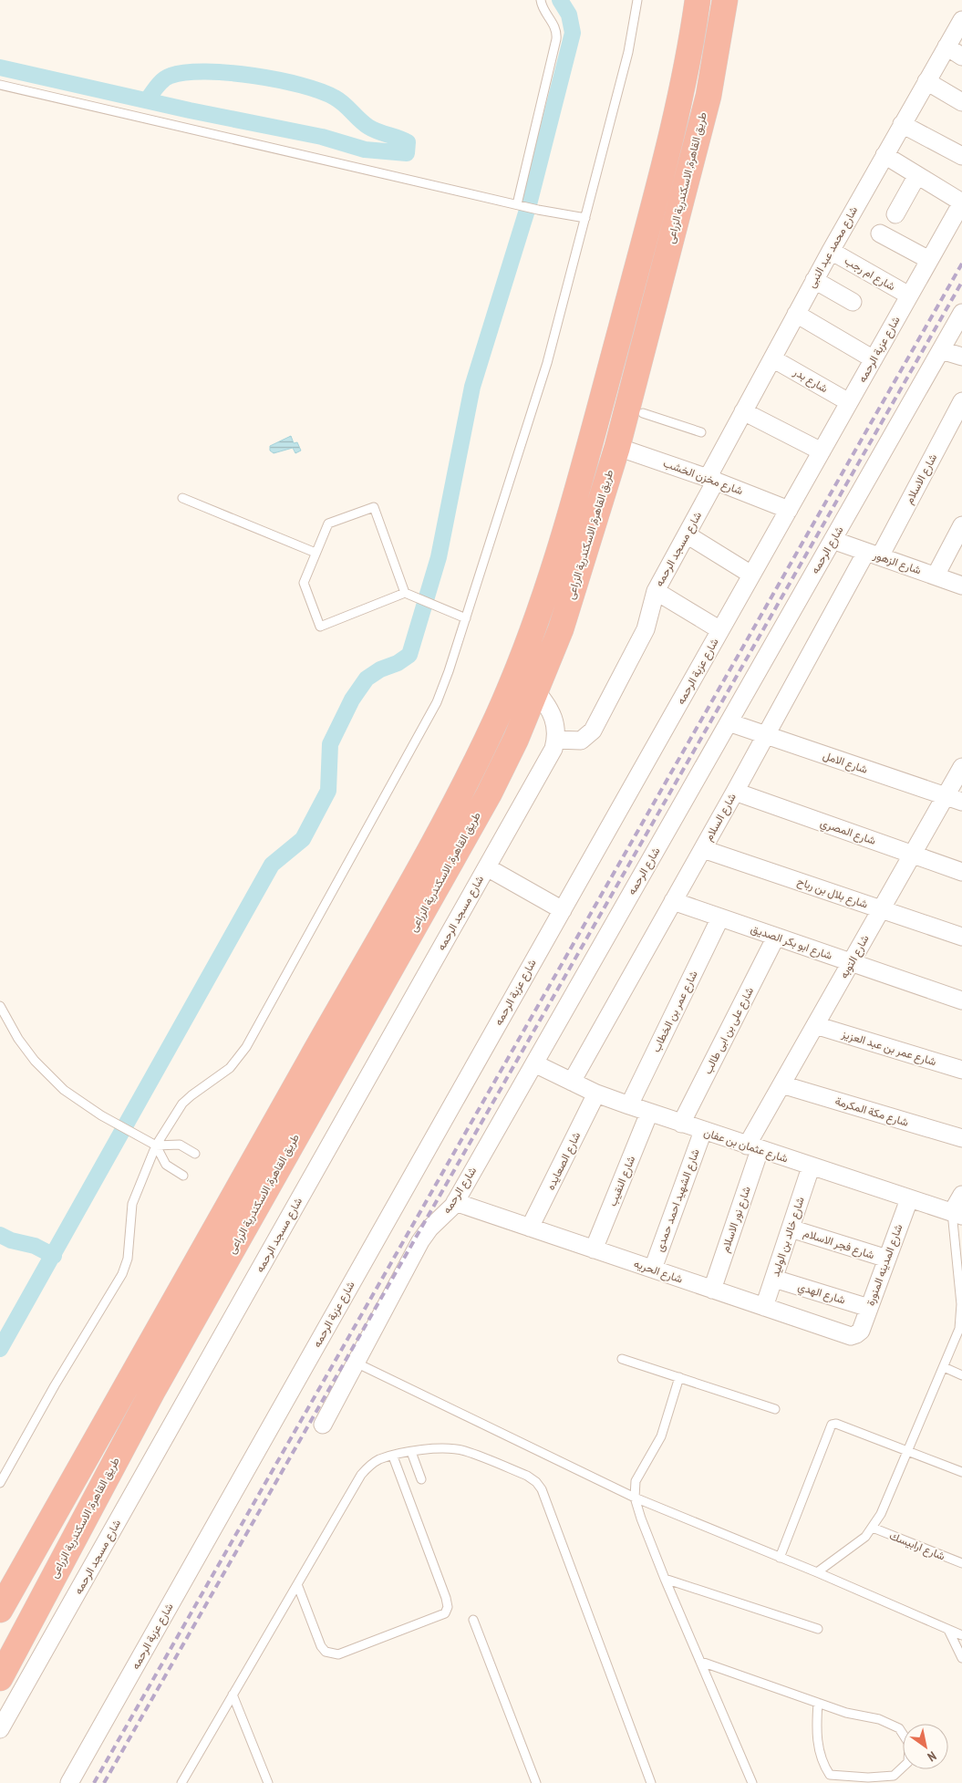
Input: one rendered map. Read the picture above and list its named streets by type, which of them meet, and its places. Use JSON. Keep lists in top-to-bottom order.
{
  "streets": {
    "highway": ["طريق القاهرة, الاسكندرية الزراعى"],
    "street": [
      "شارع محمد عبد النبى",
      "شارع ام رجب",
      "شارع عزبة الرحمه",
      "شارع بدر",
      "شارع مخزن الخشب",
      "شارع الاسلام",
      "شارع مسجد الرحمه",
      "شارع الرحمه",
      "شارع الزهور",
      "شارع الامل",
      "شارع السلام",
      "شارع المصري",
      "شارع بلال بن رباح",
      "شارع ابو بكر الصديق",
      "شارع التوبه",
      "شارع عمر بن الخطاب",
      "شارع على بن ابى طالب",
      "شارع عمر بن عبد العزيز",
      "شارع مكة المكرمة",
      "شارع عثمان بن عفان",
      "شارع الصعايده",
      "شارع النقيب",
      "شارع الشهيد احمد حمدى",
      "شارع نور الاسلام",
      "شارع خالد بن الوليد",
      "شارع فجر الاسلام",
      "شارع المدينه المنورة",
      "شارع الحريه",
      "شارع الهدي"
    ],
    "lane": ["شارع ارابيسك"]
  },
  "crossings": [
    ["طريق القاهرة, الاسكندرية الزراعى", "شارع مخزن الخشب"],
    ["شارع محمد عبد النبى", "شارع ام رجب"],
    ["شارع محمد عبد النبى", "شارع بدر"],
    ["شارع محمد عبد النبى", "شارع مخزن الخشب"],
    ["شارع محمد عبد النبى", "شارع مسجد الرحمه"],
    ["شارع ام رجب", "شارع عزبة الرحمه"],
    ["شارع عزبة الرحمه", "شارع بدر"],
    ["شارع عزبة الرحمه", "شارع مخزن الخشب"],
    ["شارع مخزن الخشب", "شارع مسجد الرحمه"],
    ["شارع الاسلام", "شارع الزهور"],
    ["شارع الاسلام", "شارع السلام"],
    ["شارع الرحمه", "شارع الزهور"],
    ["شارع الرحمه", "شارع الامل"],
    ["شارع الرحمه", "شارع عثمان بن عفان"],
    ["شارع الرحمه", "شارع الحريه"],
    ["شارع الزهور", "شارع السلام"],
    ["شارع الامل", "شارع السلام"],
    ["شارع الامل", "شارع التوبه"],
    ["شارع السلام", "شارع المصري"],
    ["شارع السلام", "شارع بلال بن رباح"],
    ["شارع السلام", "شارع ابو بكر الصديق"],
    ["شارع السلام", "شارع عثمان بن عفان"],
    ["شارع المصري", "شارع التوبه"],
    ["شارع بلال بن رباح", "شارع التوبه"],
    ["شارع ابو بكر الصديق", "شارع التوبه"],
    ["شارع ابو بكر الصديق", "شارع عمر بن الخطاب"],
    ["شارع ابو بكر الصديق", "شارع على بن ابى طالب"],
    ["شارع التوبه", "شارع عمر بن عبد العزيز"],
    ["شارع التوبه", "شارع مكة المكرمة"],
    ["شارع التوبه", "شارع عثمان بن عفان"],
    ["شارع التوبه", "شارع نور الاسلام"],
    ["شارع عمر بن الخطاب", "شارع عثمان بن عفان"],
    ["شارع على بن ابى طالب", "شارع عثمان بن عفان"],
    ["شارع عثمان بن عفان", "شارع الصعايده"],
    ["شارع عثمان بن عفان", "شارع النقيب"],
    ["شارع عثمان بن عفان", "شارع الشهيد احمد حمدى"],
    ["شارع عثمان بن عفان", "شارع نور الاسلام"],
    ["شارع عثمان بن عفان", "شارع خالد بن الوليد"],
    ["شارع عثمان بن عفان", "شارع المدينه المنورة"],
    ["شارع الصعايده", "شارع الحريه"],
    ["شارع النقيب", "شارع الحريه"],
    ["شارع الشهيد احمد حمدى", "شارع الحريه"],
    ["شارع نور الاسلام", "شارع الحريه"],
    ["شارع خالد بن الوليد", "شارع فجر الاسلام"],
    ["شارع خالد بن الوليد", "شارع الحريه"],
    ["شارع خالد بن الوليد", "شارع الهدي"],
    ["شارع فجر الاسلام", "شارع المدينه المنورة"],
    ["شارع المدينه المنورة", "شارع الحريه"],
    ["شارع المدينه المنورة", "شارع الهدي"]
  ],
  "north": "bottom right"
}
